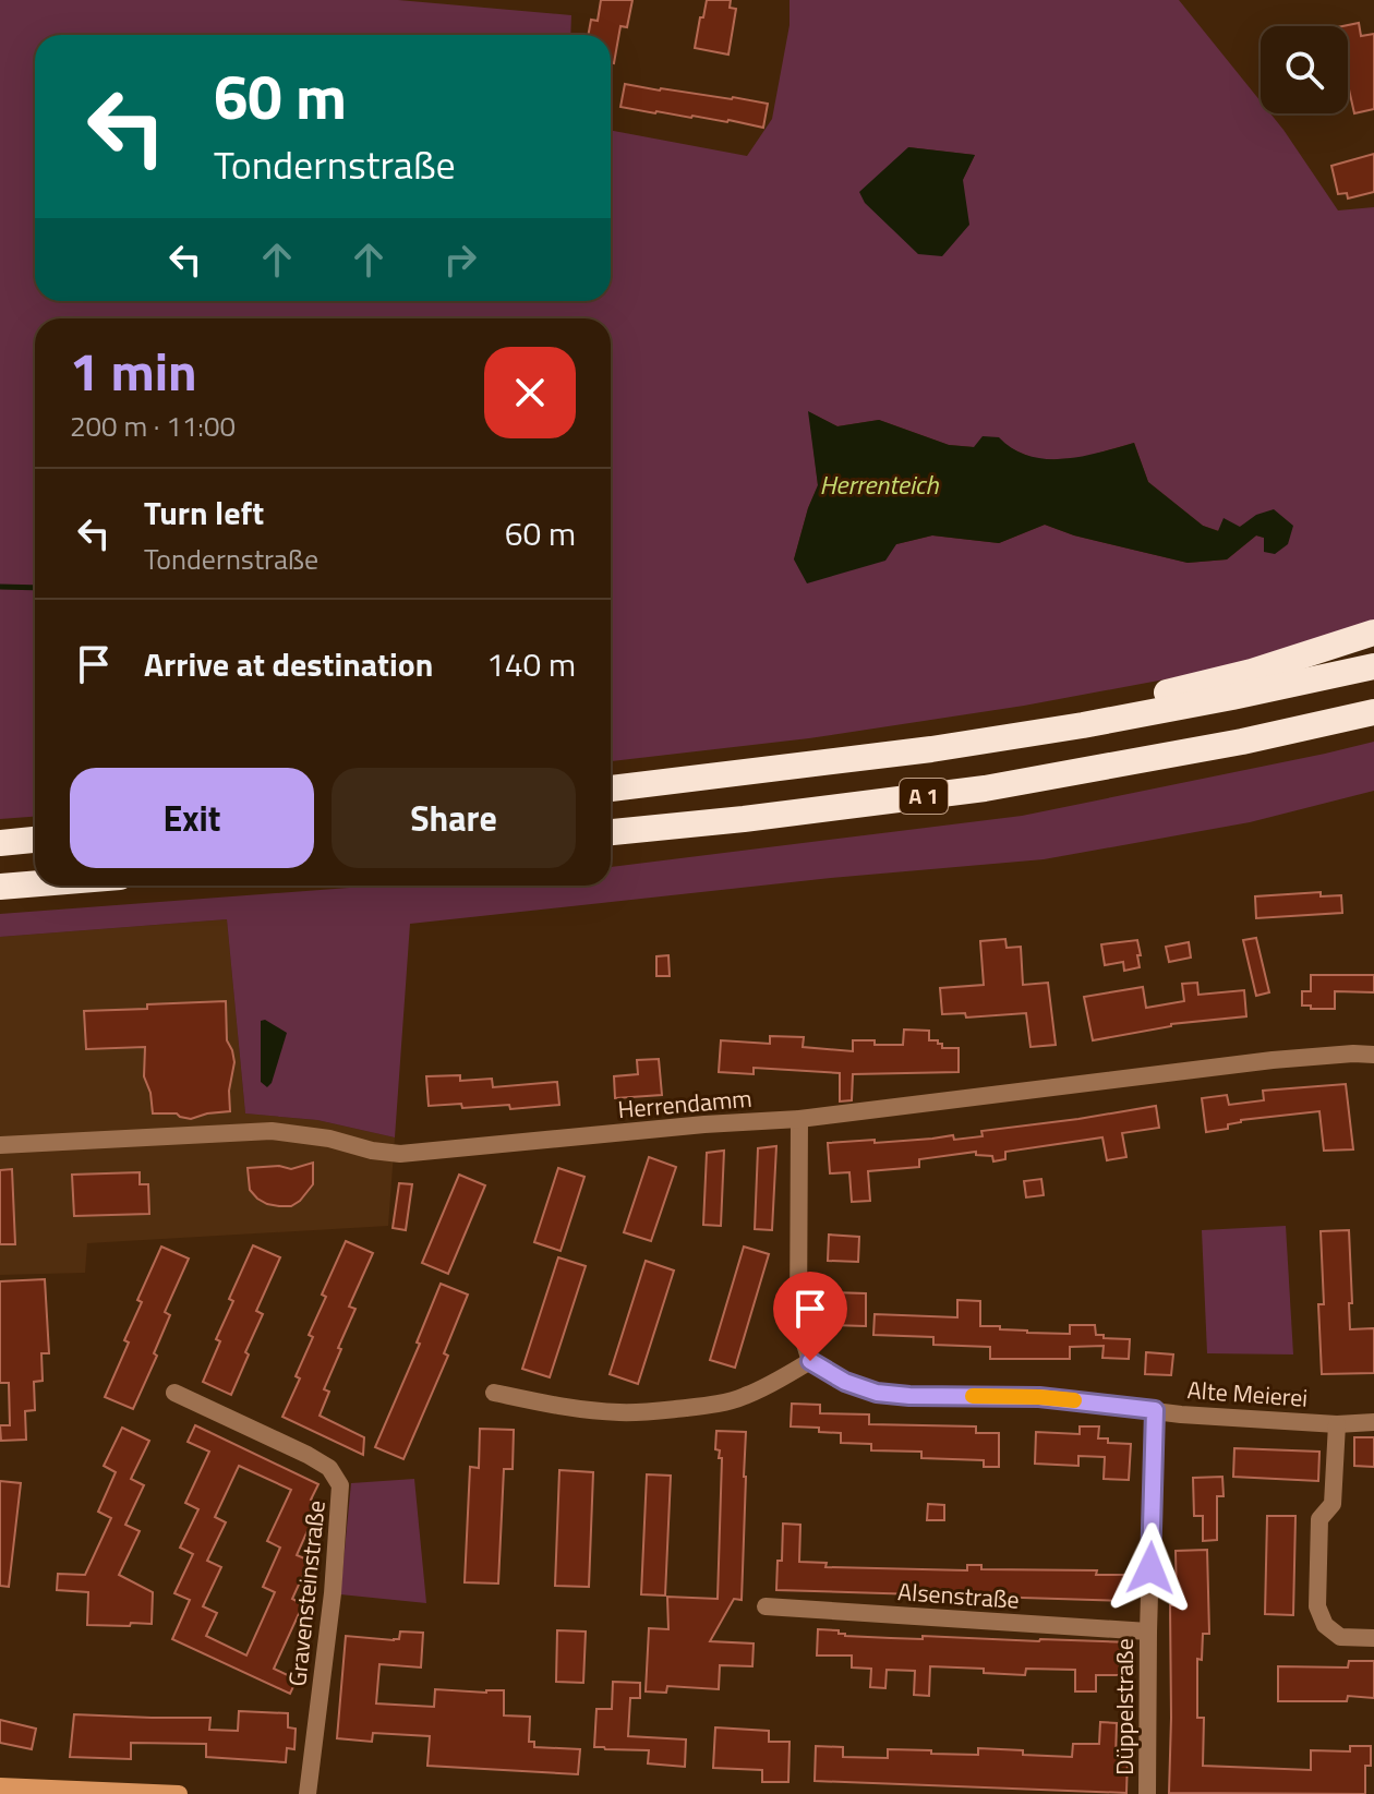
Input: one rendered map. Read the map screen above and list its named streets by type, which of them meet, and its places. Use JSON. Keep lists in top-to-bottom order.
{
  "streets": {
    "highway": ["A 1"],
    "street": [
      "Herrendamm",
      "Alte Meierei",
      "Gravensteinstraße",
      "Alsenstraße",
      "Düppelstraße"
    ]
  },
  "crossings": [
    ["Alte Meierei", "Düppelstraße"],
    ["Alsenstraße", "Düppelstraße"]
  ],
  "water": ["Herrenteich"],
  "page": {
    "turn": ["60 m", "Tondernstraße"],
    "heading": ["1 min", "200 m · 11:00"],
    "list": [
      {
        "name": "Turn left",
        "note": "Tondernstraße",
        "value": "60 m"
      },
      {
        "name": "Arrive at destination",
        "value": "140 m"
      }
    ],
    "buttons": ["Exit", "Share"]
  }
}
